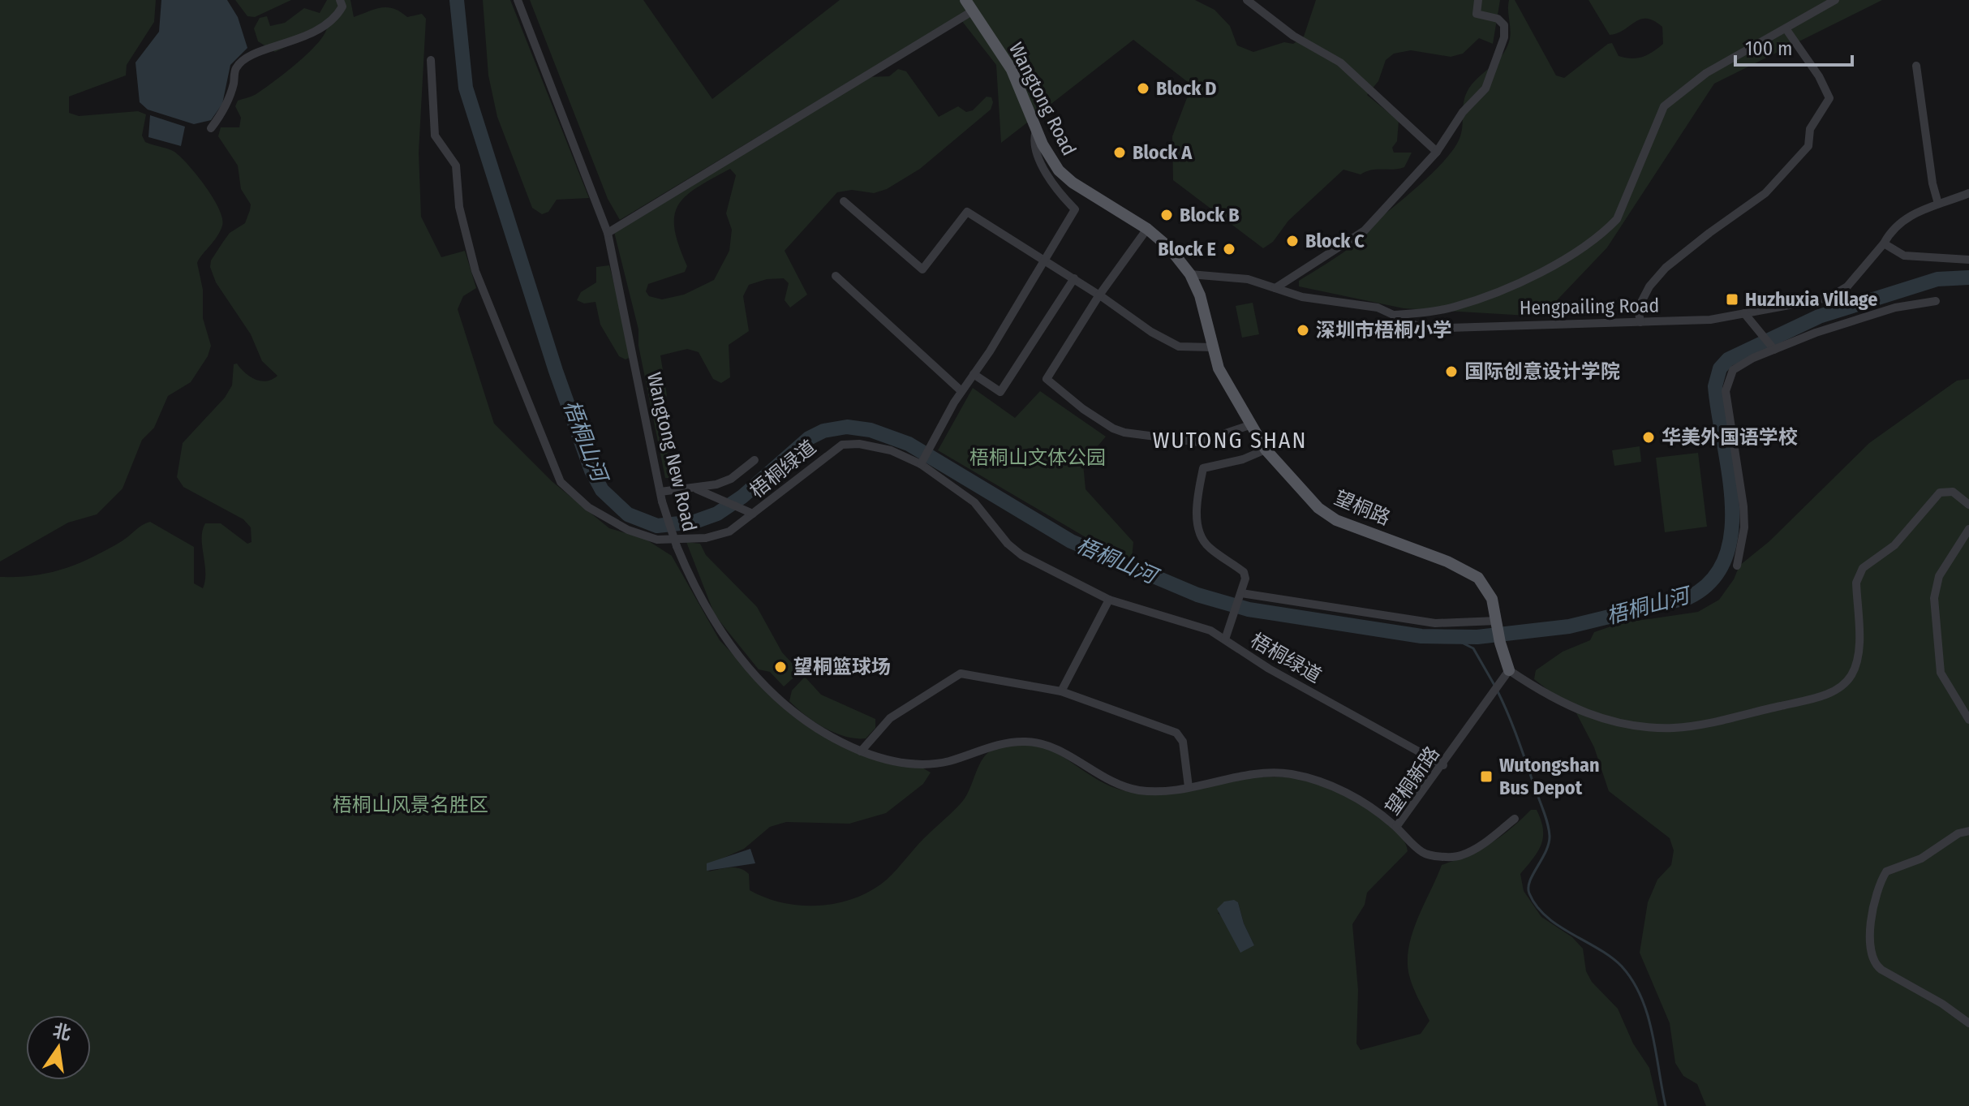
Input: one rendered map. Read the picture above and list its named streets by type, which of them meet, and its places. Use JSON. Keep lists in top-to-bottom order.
{
  "streets": {
    "main road": ["Wangtong Road", "望桐路"],
    "street": [
      "Hengpailing Road",
      "Wangtong New Road",
      "梧桐绿道",
      "望桐新路"
    ]
  },
  "crossings": [
    ["Wangtong Road", "Hengpailing Road"],
    ["Wangtong Road", "望桐路"],
    ["Hengpailing Road", "望桐路"],
    ["Wangtong New Road", "望桐新路"],
    ["梧桐绿道", "望桐新路"],
    ["望桐路", "望桐新路"]
  ],
  "districts": ["WUTONG SHAN"],
  "water": ["梧桐山河"],
  "parks": ["梧桐山文体公园", "梧桐山风景名胜区"],
  "places": {
    "other": [
      "Block D",
      "Block A",
      "Block B",
      "Block C",
      "Block E",
      "深圳市梧桐小学",
      "国际创意设计学院",
      "华美外国语学校",
      "望桐篮球场"
    ],
    "transit": ["Huzhuxia Village", "Wutongshan Bus Depot"]
  },
  "scale_bar": "100 m",
  "north": "top"
}
